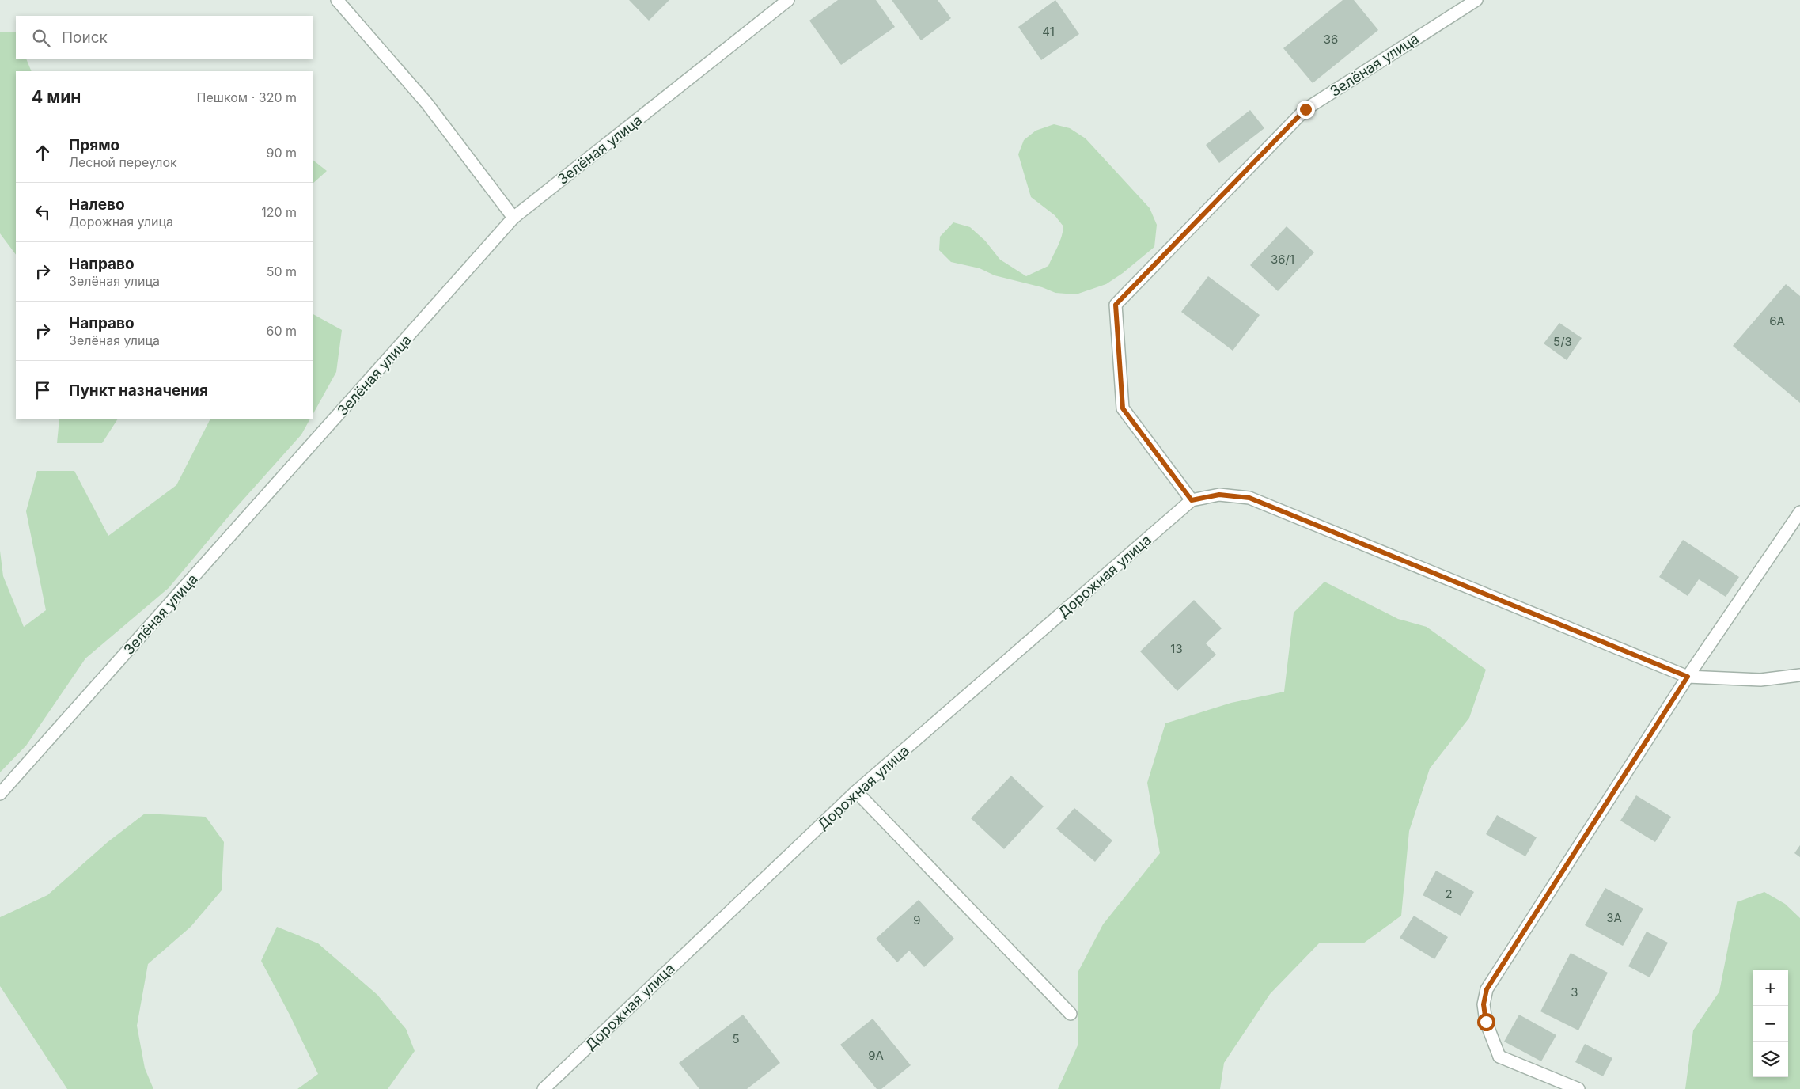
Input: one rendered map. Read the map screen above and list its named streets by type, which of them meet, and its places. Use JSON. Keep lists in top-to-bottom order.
{
  "streets": {
    "street": ["Зелёная улица", "Дорожная улица"]
  },
  "crossings": [
    ["Зелёная улица", "Дорожная улица"]
  ],
  "house_numbers": [
    "41",
    "36",
    "36/1",
    "6А",
    "5/3",
    "13",
    "2",
    "3А",
    "9",
    "3",
    "5",
    "9А"
  ],
  "page": {
    "search": "Поиск",
    "heading": ["4 мин", "Пешком · 320 m"],
    "list": [
      ["Прямо", "Лесной переулок", "90 m"],
      ["Налево", "Дорожная улица", "120 m"],
      ["Направо", "Зелёная улица", "50 m"],
      ["Направо", "Зелёная улица", "60 m"],
      "Пункт назначения"
    ],
    "map_buttons": ["+", "−"]
  }
}
